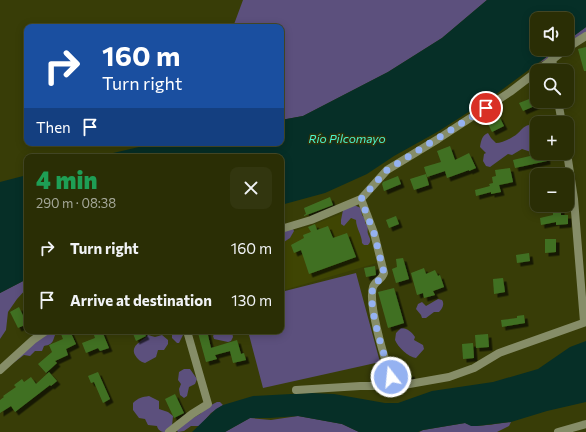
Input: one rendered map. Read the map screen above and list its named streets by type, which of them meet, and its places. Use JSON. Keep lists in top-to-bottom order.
{
  "water": ["Río Pilcomayo"],
  "page": {
    "map_buttons": ["+", "−"],
    "turn": ["160 m", "Turn right"],
    "then": "Then",
    "heading": ["4 min", "290 m · 08:38"],
    "list": [
      {
        "name": "Turn right",
        "value": "160 m"
      },
      {
        "name": "Arrive at destination",
        "value": "130 m"
      }
    ]
  }
}
